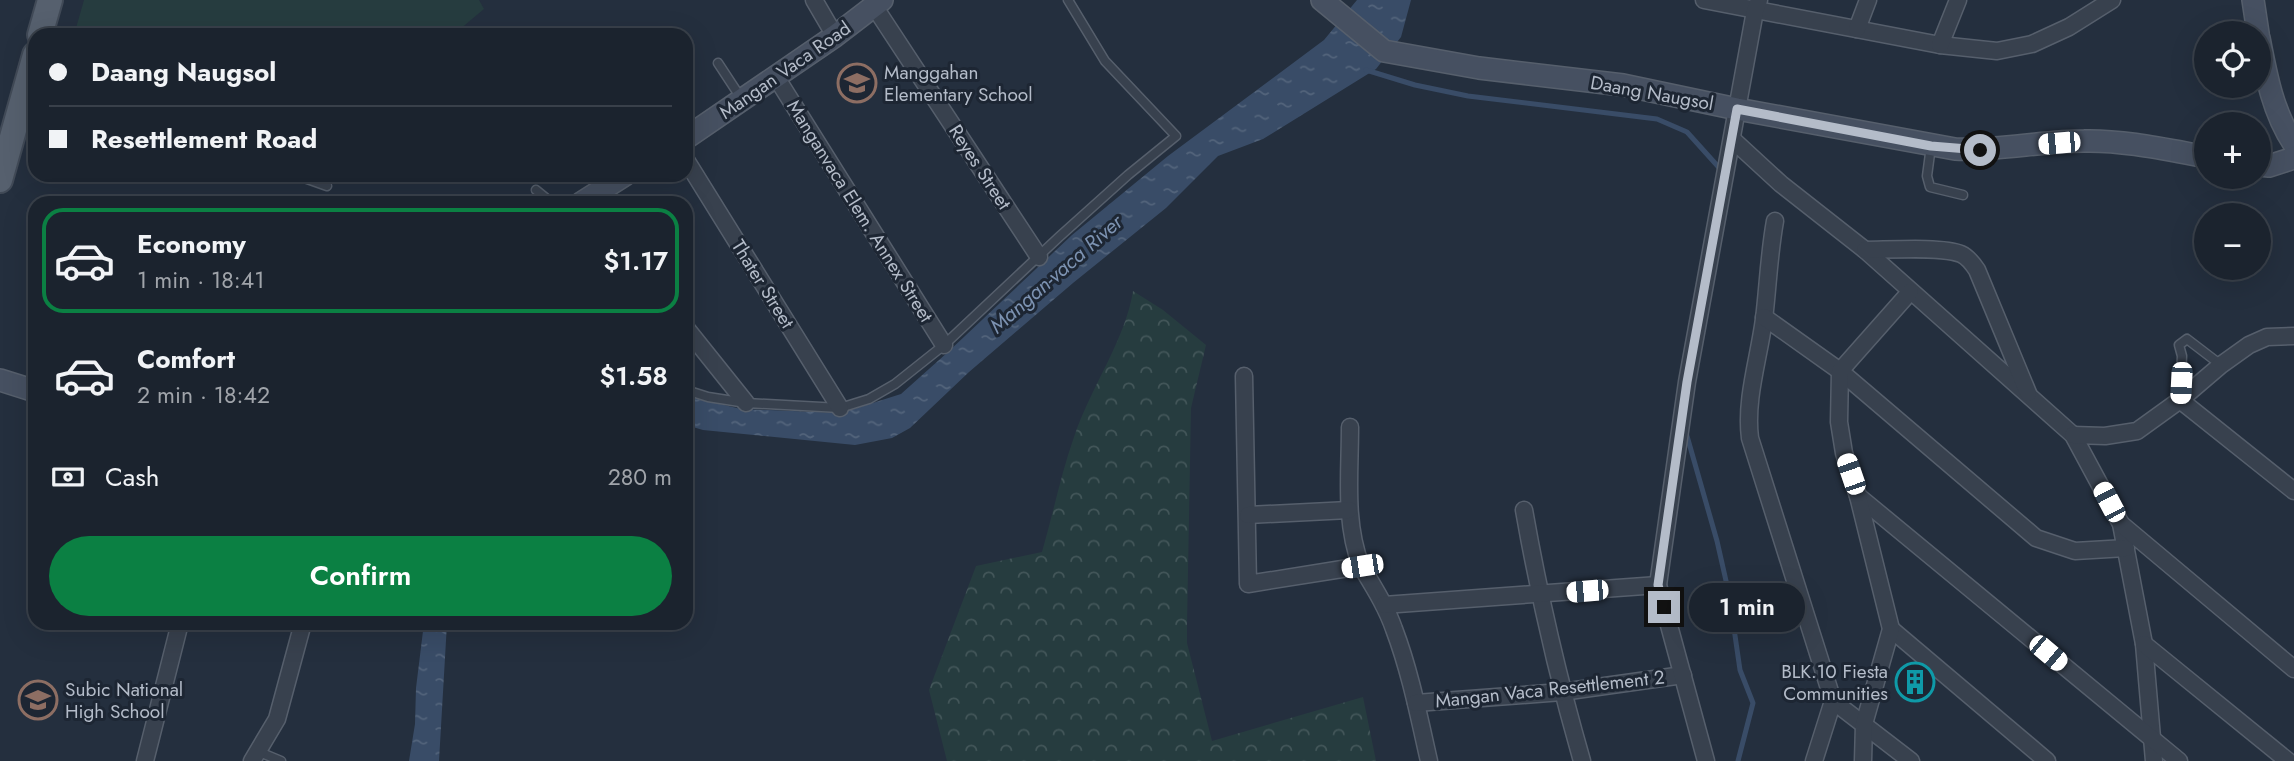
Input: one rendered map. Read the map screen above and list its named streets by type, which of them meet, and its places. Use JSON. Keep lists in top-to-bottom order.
{
  "streets": {
    "main road": ["Mangan Vaca Road", "Daang Naugsol"],
    "street": [
      "Reyes Street",
      "Manganvaca Elem. Annex Street",
      "Thater Street",
      "Mangan Vaca Resettlement 2"
    ]
  },
  "crossings": [
    ["Mangan Vaca Road", "Reyes Street"],
    ["Mangan Vaca Road", "Manganvaca Elem. Annex Street"]
  ],
  "water": ["Mangan-vaca River"],
  "places": {
    "school or university": ["Manggahan Elementary School", "Subic National High School"],
    "building": ["BLK.10 Fiesta Communities"]
  },
  "page": {
    "map_buttons": ["+", "−"],
    "banner": ["Daang Naugsol", "Resettlement Road"],
    "list": [
      {
        "name": "Economy",
        "note": "1 min · 18:41",
        "value": "$1.17"
      },
      {
        "name": "Comfort",
        "note": "2 min · 18:42",
        "value": "$1.58"
      }
    ],
    "pay": ["Cash", "280 m"],
    "buttons": "Confirm",
    "bubble": "1 min"
  }
}
